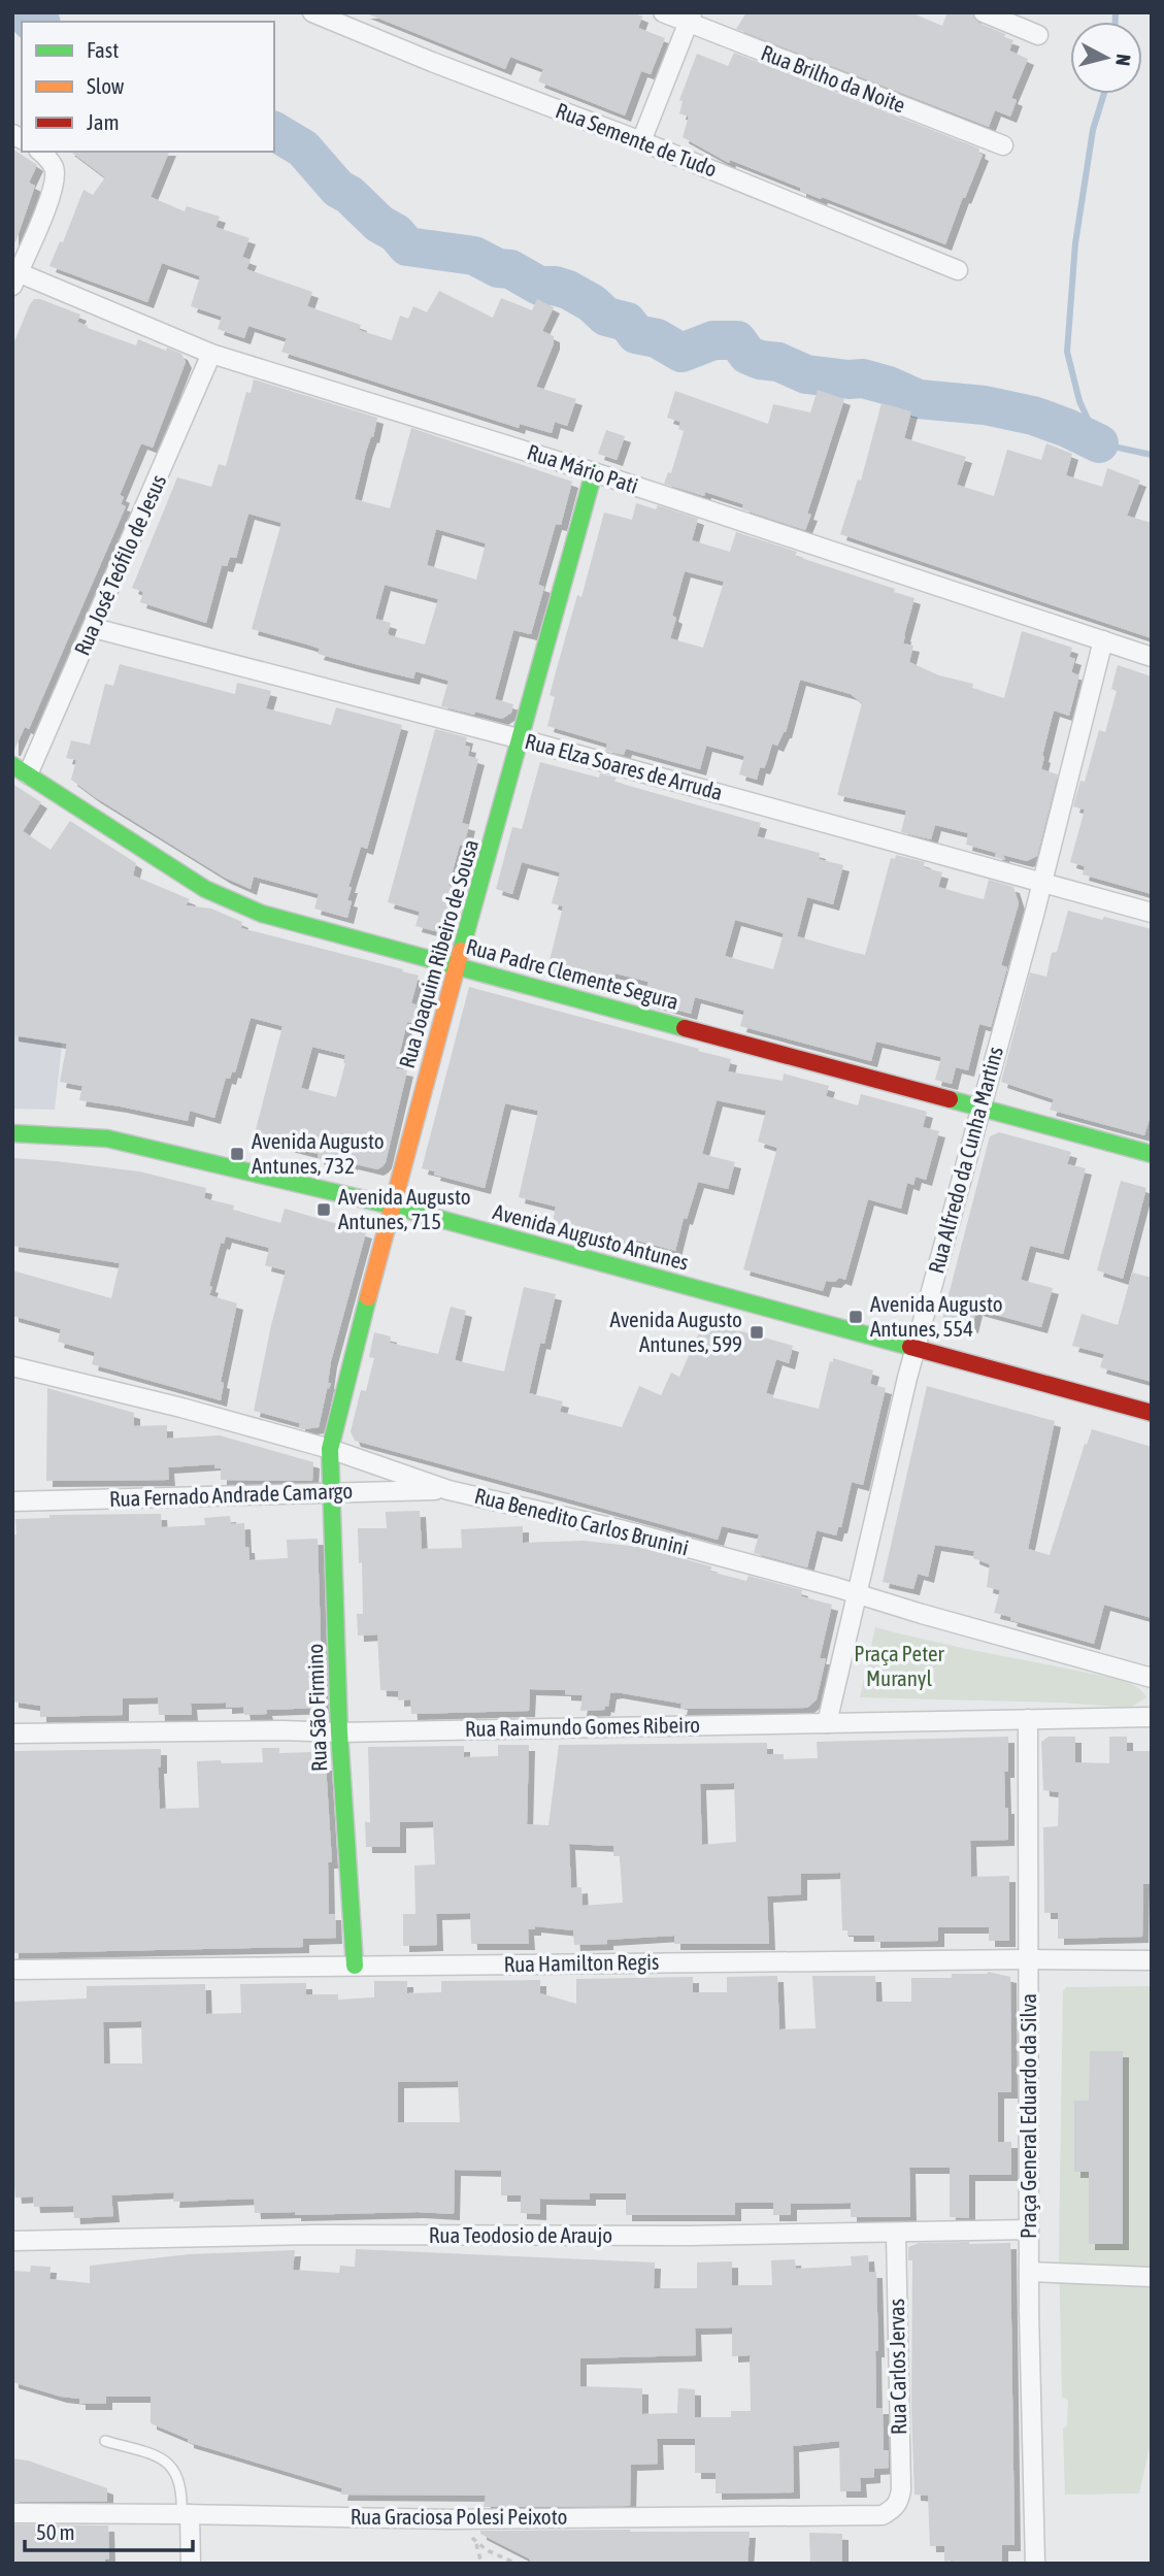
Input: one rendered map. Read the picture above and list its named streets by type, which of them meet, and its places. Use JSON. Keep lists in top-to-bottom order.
{
  "streets": {
    "street": [
      "Rua Brilho da Noite",
      "Rua Semente de Tudo",
      "Rua Mário Pati",
      "Rua José Teófilo de Jesus",
      "Rua Elza Soares de Arruda",
      "Rua Joaquim Ribeiro de Sousa",
      "Rua Padre Clemente Segura",
      "Rua Alfredo da Cunha Martins",
      "Avenida Augusto Antunes",
      "Rua Fernado Andrade Camargo",
      "Rua Benedito Carlos Brunini",
      "Rua São Firmino",
      "Rua Raimundo Gomes Ribeiro",
      "Rua Hamilton Regis",
      "Praça General Eduardo da Silva",
      "Rua Teodosio de Araujo",
      "Rua Carlos Jervas",
      "Rua Graciosa Polesi Peixoto"
    ]
  },
  "crossings": [
    ["Rua Mário Pati", "Rua José Teófilo de Jesus"],
    ["Rua Mário Pati", "Rua Joaquim Ribeiro de Sousa"],
    ["Rua Mário Pati", "Rua Alfredo da Cunha Martins"],
    ["Rua José Teófilo de Jesus", "Rua Elza Soares de Arruda"],
    ["Rua José Teófilo de Jesus", "Rua Padre Clemente Segura"],
    ["Rua Elza Soares de Arruda", "Rua Joaquim Ribeiro de Sousa"],
    ["Rua Elza Soares de Arruda", "Rua Alfredo da Cunha Martins"],
    ["Rua Joaquim Ribeiro de Sousa", "Rua Padre Clemente Segura"],
    ["Rua Joaquim Ribeiro de Sousa", "Avenida Augusto Antunes"],
    ["Rua Joaquim Ribeiro de Sousa", "Rua Benedito Carlos Brunini"],
    ["Rua Joaquim Ribeiro de Sousa", "Rua São Firmino"],
    ["Rua Padre Clemente Segura", "Rua Alfredo da Cunha Martins"],
    ["Rua Alfredo da Cunha Martins", "Avenida Augusto Antunes"],
    ["Rua Alfredo da Cunha Martins", "Rua Benedito Carlos Brunini"],
    ["Rua Alfredo da Cunha Martins", "Rua Raimundo Gomes Ribeiro"],
    ["Rua Fernado Andrade Camargo", "Rua Benedito Carlos Brunini"],
    ["Rua Fernado Andrade Camargo", "Rua São Firmino"],
    ["Rua Benedito Carlos Brunini", "Rua São Firmino"],
    ["Rua São Firmino", "Rua Raimundo Gomes Ribeiro"],
    ["Rua São Firmino", "Rua Hamilton Regis"],
    ["Rua Raimundo Gomes Ribeiro", "Praça General Eduardo da Silva"],
    ["Rua Hamilton Regis", "Praça General Eduardo da Silva"],
    ["Praça General Eduardo da Silva", "Rua Teodosio de Araujo"],
    ["Rua Teodosio de Araujo", "Rua Carlos Jervas"],
    ["Rua Carlos Jervas", "Rua Graciosa Polesi Peixoto"]
  ],
  "parks": ["Praça Peter Muranyl"],
  "places": {
    "transit": [
      "Avenida Augusto Antunes, 732",
      "Avenida Augusto Antunes, 715",
      "Avenida Augusto Antunes, 554",
      "Avenida Augusto Antunes, 599"
    ]
  },
  "legend": ["Fast", "Slow", "Jam"],
  "scale_bar": "50 m",
  "north": "right"
}
